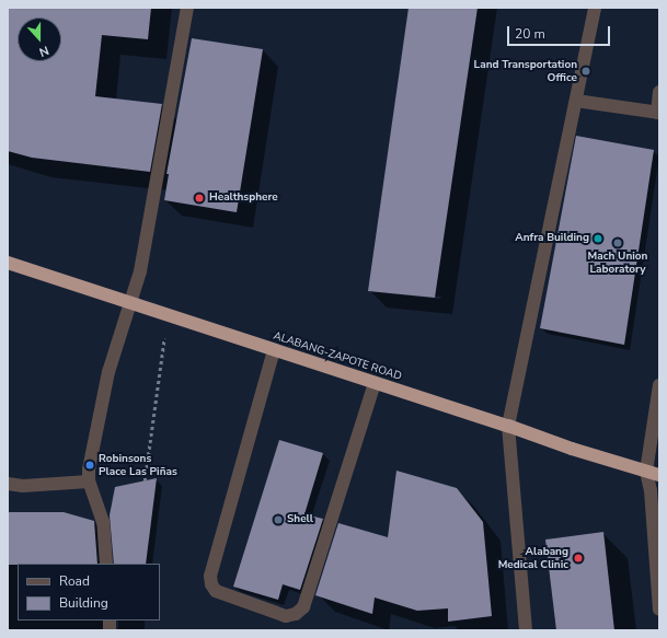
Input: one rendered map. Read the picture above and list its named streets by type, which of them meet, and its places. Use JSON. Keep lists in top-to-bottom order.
{
  "streets": {
    "highway": ["ALABANG-ZAPOTE ROAD"]
  },
  "places": [
    "Land Transportation Office",
    "Healthsphere",
    "Anfra Building",
    "Mach Union Laboratory",
    "Robinsons Place Las Piñas",
    "Shell",
    "Alabang Medical Clinic"
  ],
  "legend": ["Road", "Building"],
  "scale_bar": "20 m",
  "north": "bottom"
}
